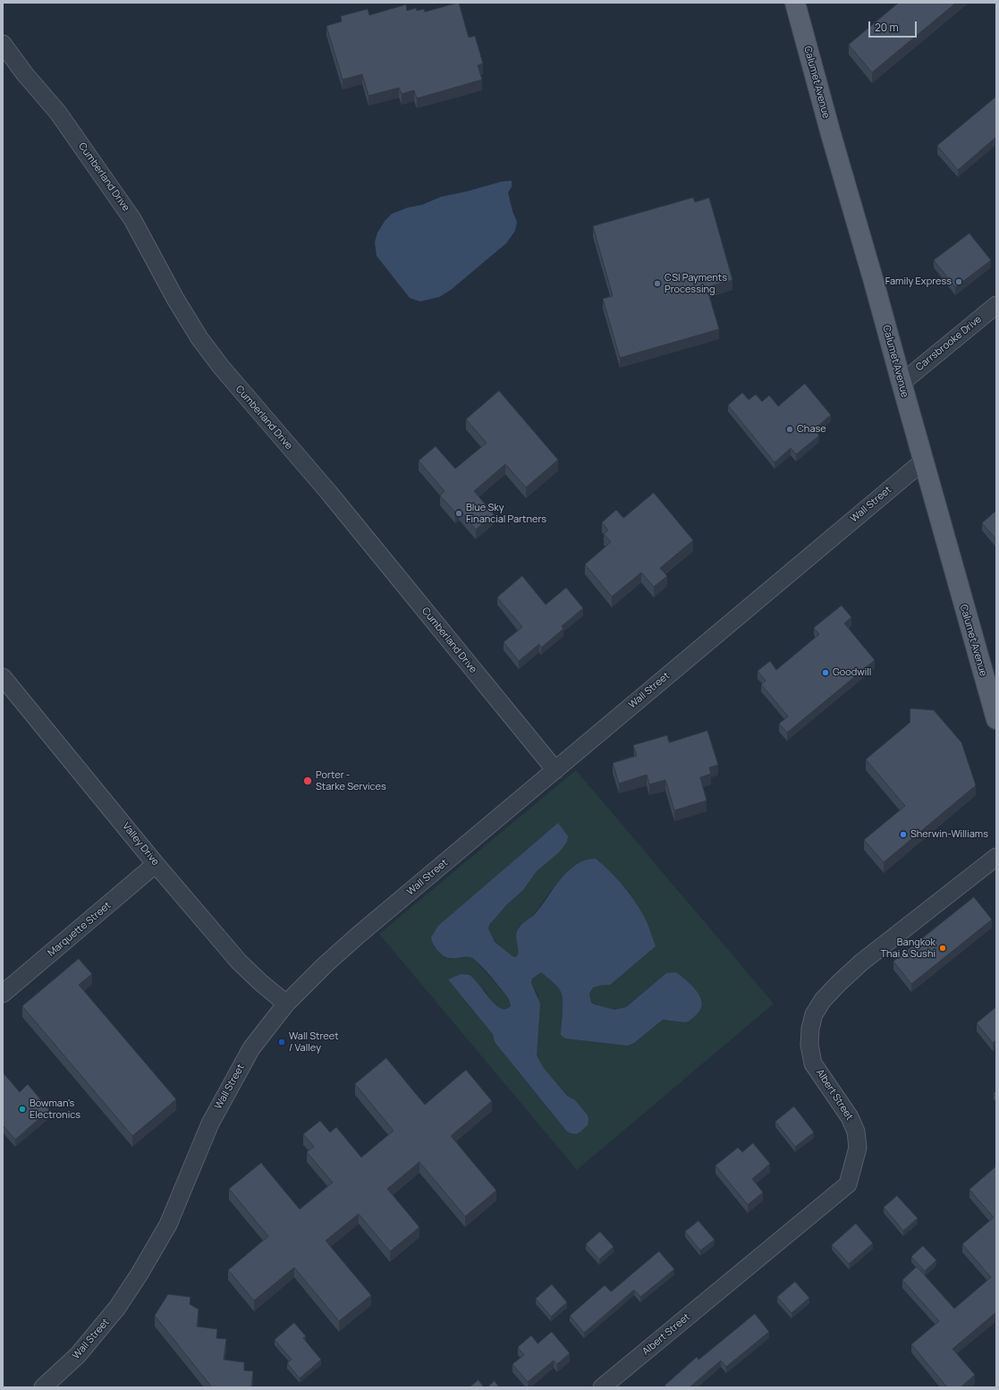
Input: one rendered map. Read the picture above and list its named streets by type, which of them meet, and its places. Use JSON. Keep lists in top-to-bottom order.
{
  "streets": {
    "main road": ["Calumet Avenue"],
    "street": [
      "Cumberland Drive",
      "Carrsbrooke Drive",
      "Wall Street",
      "Valley Drive",
      "Marquette Street",
      "Albert Street"
    ]
  },
  "crossings": [
    ["Calumet Avenue", "Carrsbrooke Drive"],
    ["Calumet Avenue", "Wall Street"],
    ["Cumberland Drive", "Wall Street"],
    ["Wall Street", "Valley Drive"],
    ["Valley Drive", "Marquette Street"]
  ],
  "places": [
    "Family Express",
    "CSI Payments Processing",
    "Chase",
    "Blue Sky Financial Partners",
    "Goodwill",
    "Porter - Starke Services",
    "Sherwin-Williams",
    "Bangkok Thai & Sushi",
    "Wall Street / Valley",
    "Bowman's Electronics"
  ],
  "scale_bar": "20 m"
}
